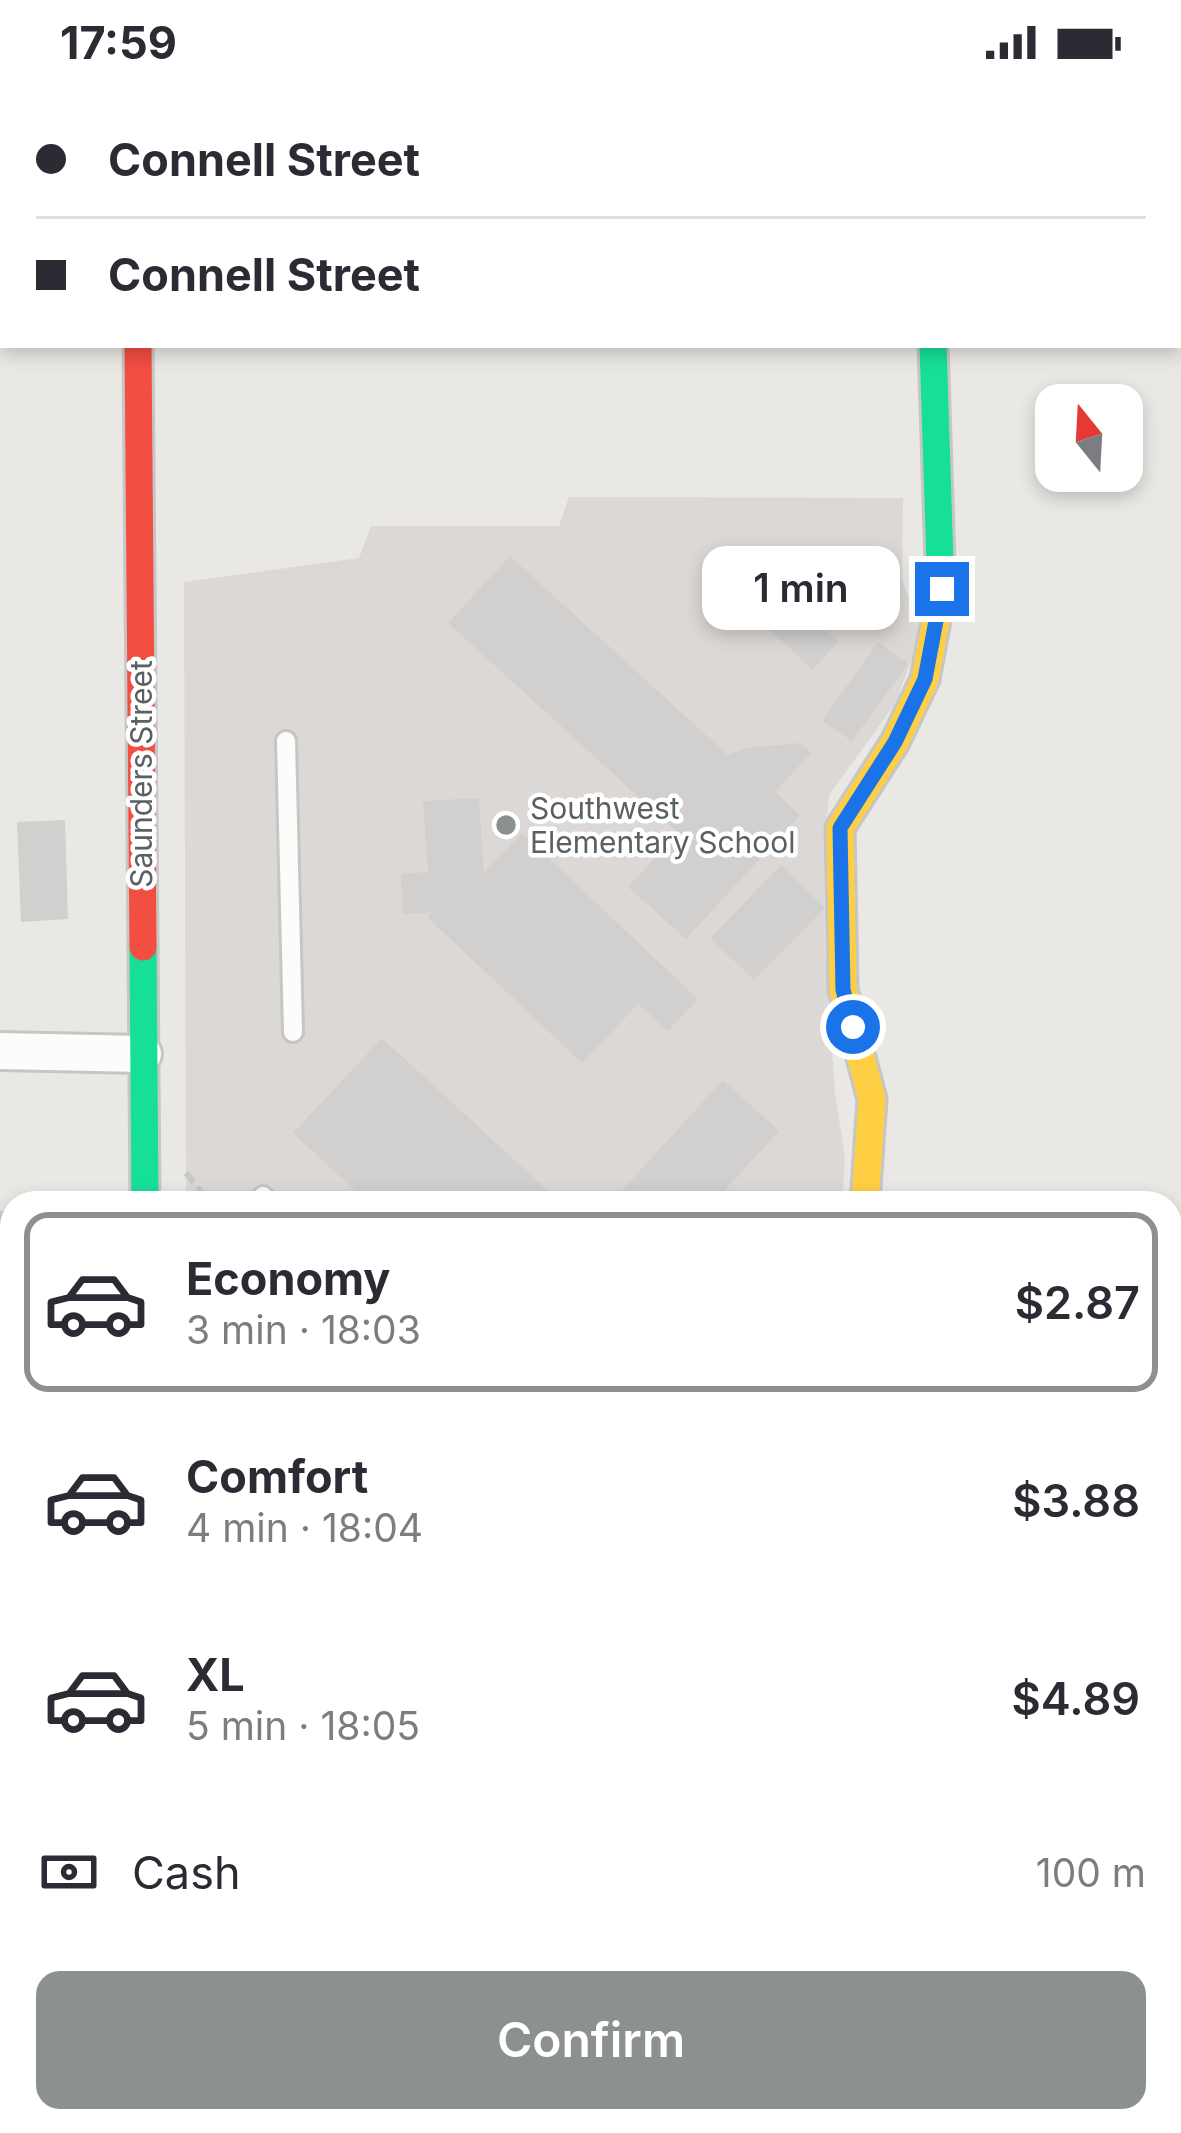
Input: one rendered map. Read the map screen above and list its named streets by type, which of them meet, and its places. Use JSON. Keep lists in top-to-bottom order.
{
  "streets": {
    "street": ["Saunders Street"]
  },
  "places": ["Southwest Elementary School"],
  "north": "top",
  "page": {
    "status": "17:59",
    "banner": ["Connell Street", "Connell Street"],
    "bubble": "1 min",
    "list": [
      {
        "name": "Economy",
        "note": "3 min · 18:03",
        "value": "$2.87"
      },
      {
        "name": "Comfort",
        "note": "4 min · 18:04",
        "value": "$3.88"
      },
      {
        "name": "XL",
        "note": "5 min · 18:05",
        "value": "$4.89"
      }
    ],
    "pay": ["Cash", "100 m"],
    "buttons": "Confirm"
  }
}
